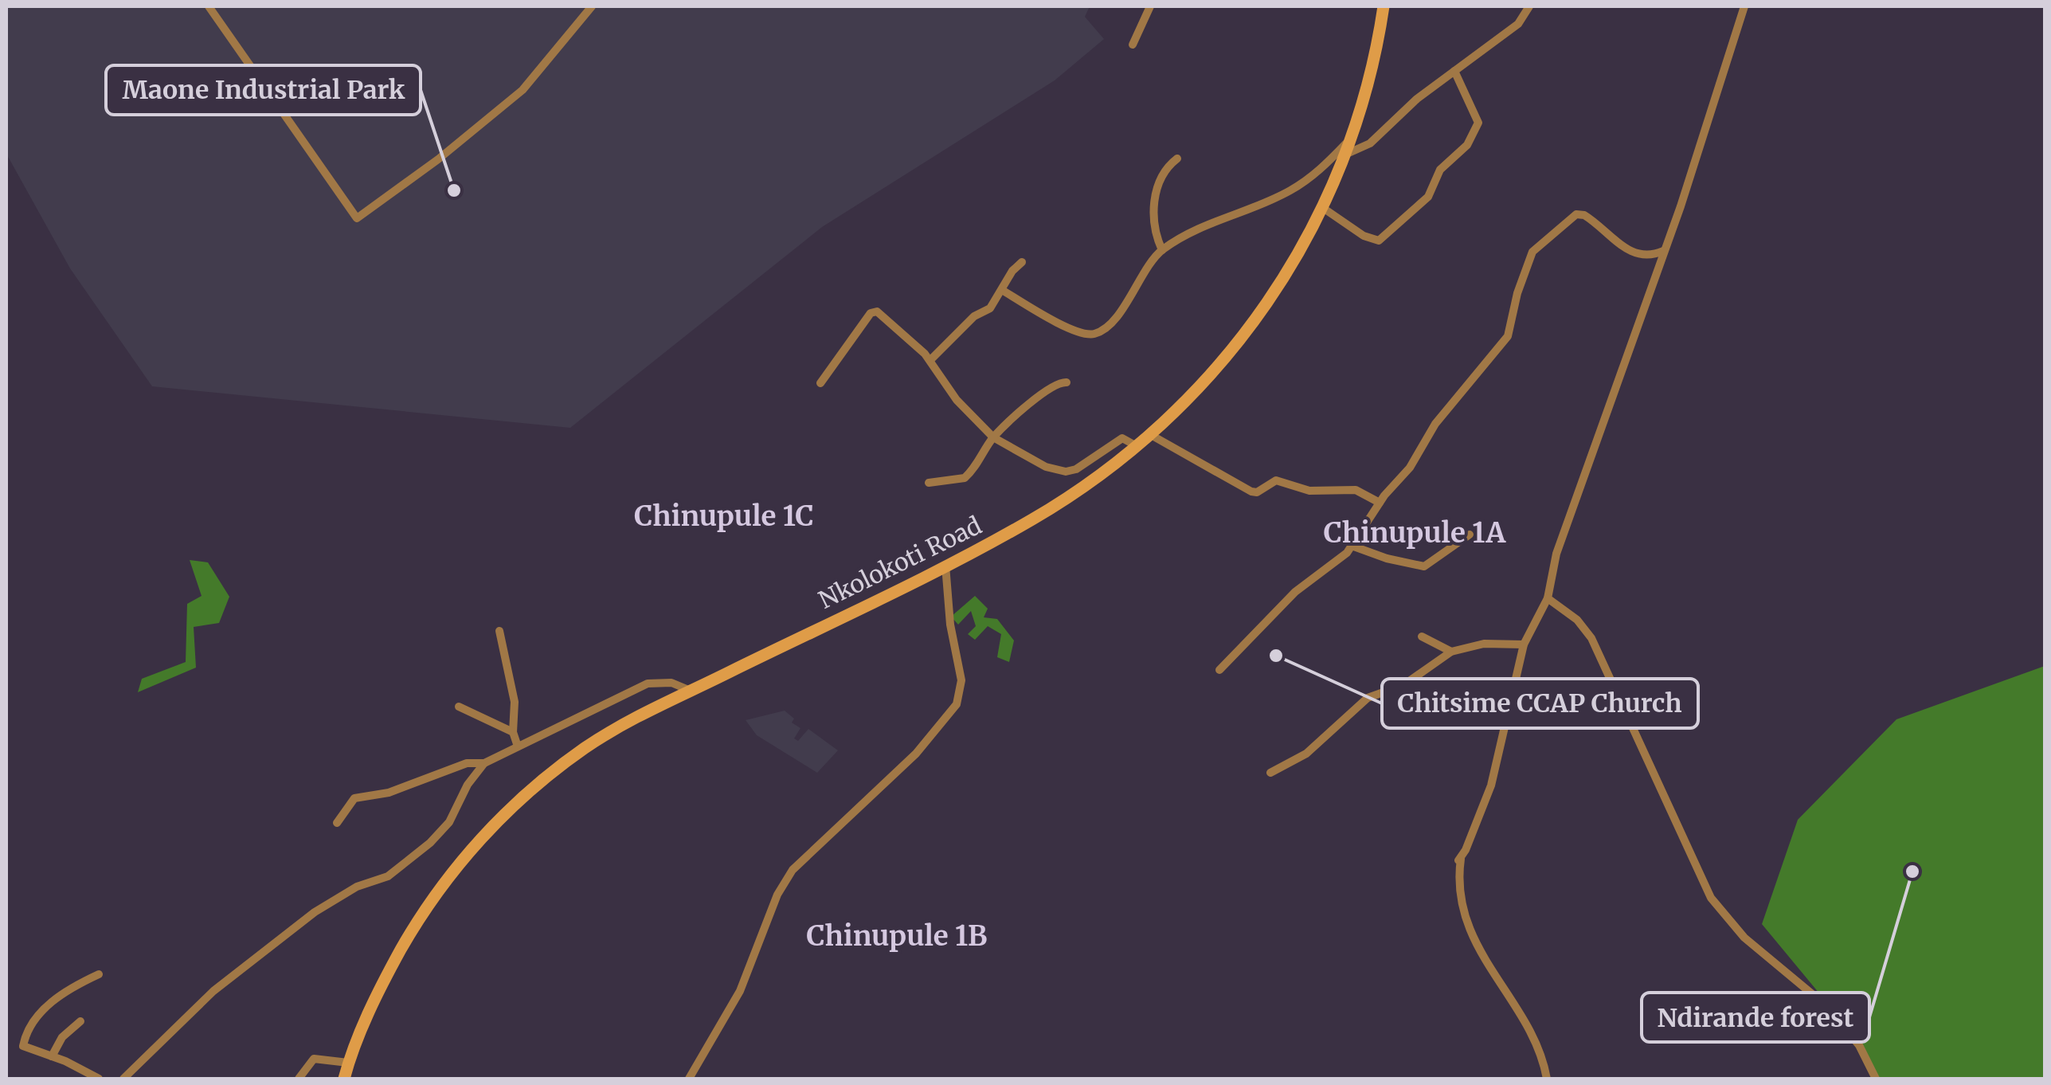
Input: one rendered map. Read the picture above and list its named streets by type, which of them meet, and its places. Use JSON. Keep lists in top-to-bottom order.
{
  "streets": {
    "main road": ["Nkolokoti Road"]
  },
  "districts": ["Chinupule 1C", "Chinupule 1A", "Chinupule 1B"],
  "places": ["Maone Industrial Park", "Chitsime CCAP Church", "Ndirande forest"]
}
